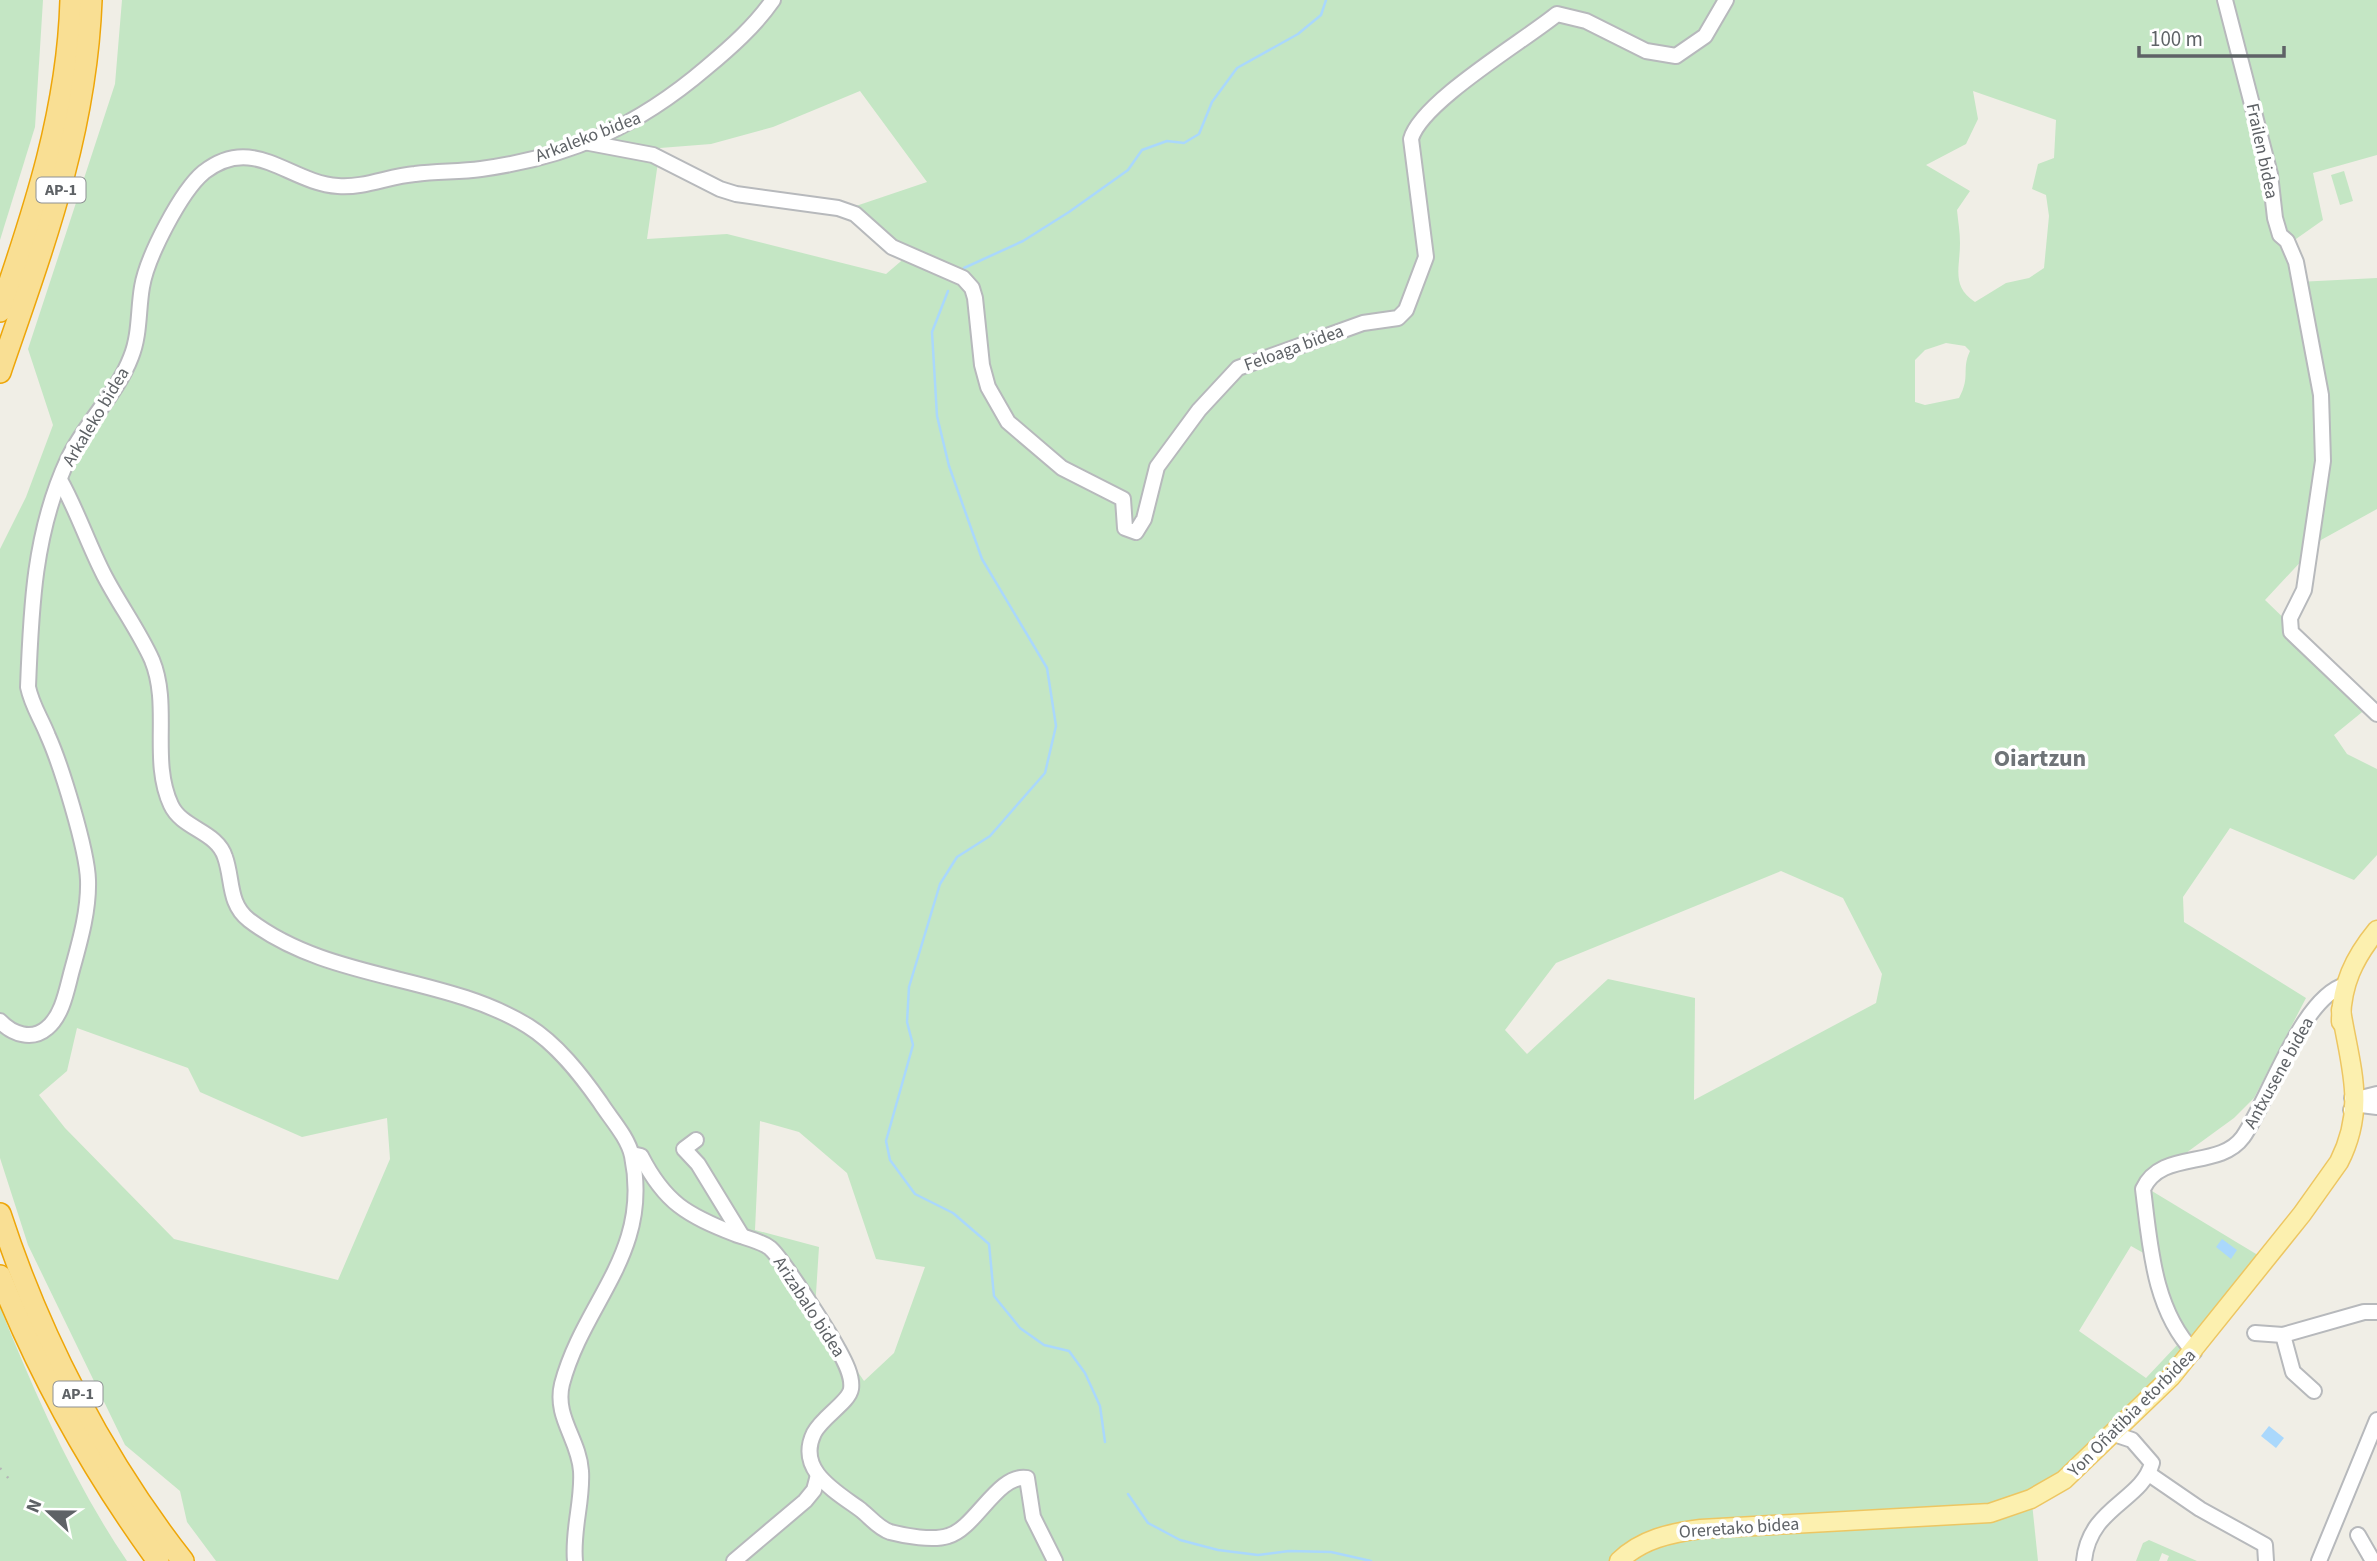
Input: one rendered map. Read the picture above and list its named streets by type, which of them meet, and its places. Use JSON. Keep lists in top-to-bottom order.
{
  "streets": {
    "highway": ["AP-1"],
    "main road": ["Yon Oñatibia etorbidea", "Oreretako bidea"],
    "street": [
      "Arkaleko bidea",
      "Frailen bidea",
      "Feloaga bidea",
      "Antxusene bidea",
      "Arizabalo bidea"
    ]
  },
  "crossings": [
    ["Arkaleko bidea", "Feloaga bidea"],
    ["Arkaleko bidea", "Arizabalo bidea"],
    ["Antxusene bidea", "Yon Oñatibia etorbidea"],
    ["Yon Oñatibia etorbidea", "Oreretako bidea"]
  ],
  "districts": ["Oiartzun"],
  "scale_bar": "100 m",
  "north": "left"
}
